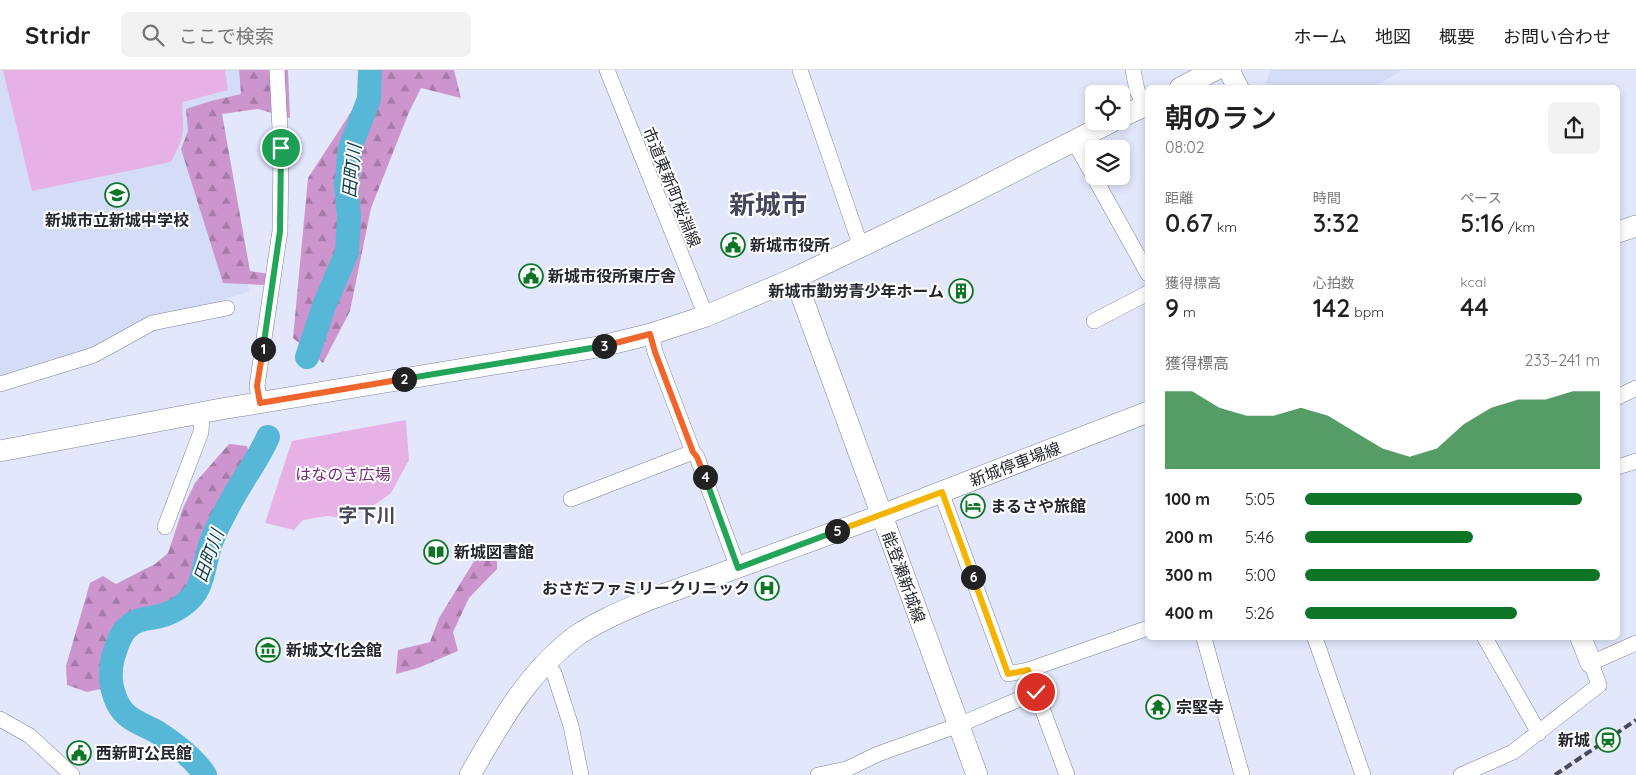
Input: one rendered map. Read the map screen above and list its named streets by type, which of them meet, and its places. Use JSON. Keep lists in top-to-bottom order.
{
  "streets": {
    "street": ["市道東新町桜淵線", "新城停車場線", "能登瀬新城線"]
  },
  "crossings": [
    ["新城停車場線", "能登瀬新城線"]
  ],
  "districts": ["新城市", "字下川"],
  "water": ["田町川"],
  "parks": ["はなのき広場"],
  "places": {
    "school or university": ["新城市立新城中学校"],
    "public building": ["新城市役所", "新城市役所東庁舎", "西新町公民館"],
    "building": ["新城市勤労青少年ホーム"],
    "hotel": ["まるさや旅館"],
    "library": ["新城図書館"],
    "hospital": ["おさだファミリークリニック"],
    "museum": ["新城文化会館"],
    "temple": ["宗堅寺"],
    "station": ["新城"]
  },
  "page": {
    "header": "Stridr",
    "search": "ここで検索",
    "nav": [
      "ホーム",
      "地図",
      "概要",
      "お問い合わせ"
    ],
    "heading": ["朝のラン", "08:02"],
    "stats": [
      ["距離", "0.67 km"],
      ["時間", "3:32"],
      ["ペース", "5:16 /km"],
      ["獲得標高", "9 m"],
      ["心拍数", "142 bpm"],
      ["kcal", "44"]
    ],
    "pins": [
      "3",
      "1",
      "2",
      "4",
      "5",
      "6"
    ],
    "chart": ["獲得標高", "233–241 m"],
    "list": [
      {
        "name": "100 m",
        "note": "5:05"
      },
      {
        "name": "200 m",
        "note": "5:46"
      },
      {
        "name": "300 m",
        "note": "5:00"
      },
      {
        "name": "400 m",
        "note": "5:26"
      }
    ]
  }
}
